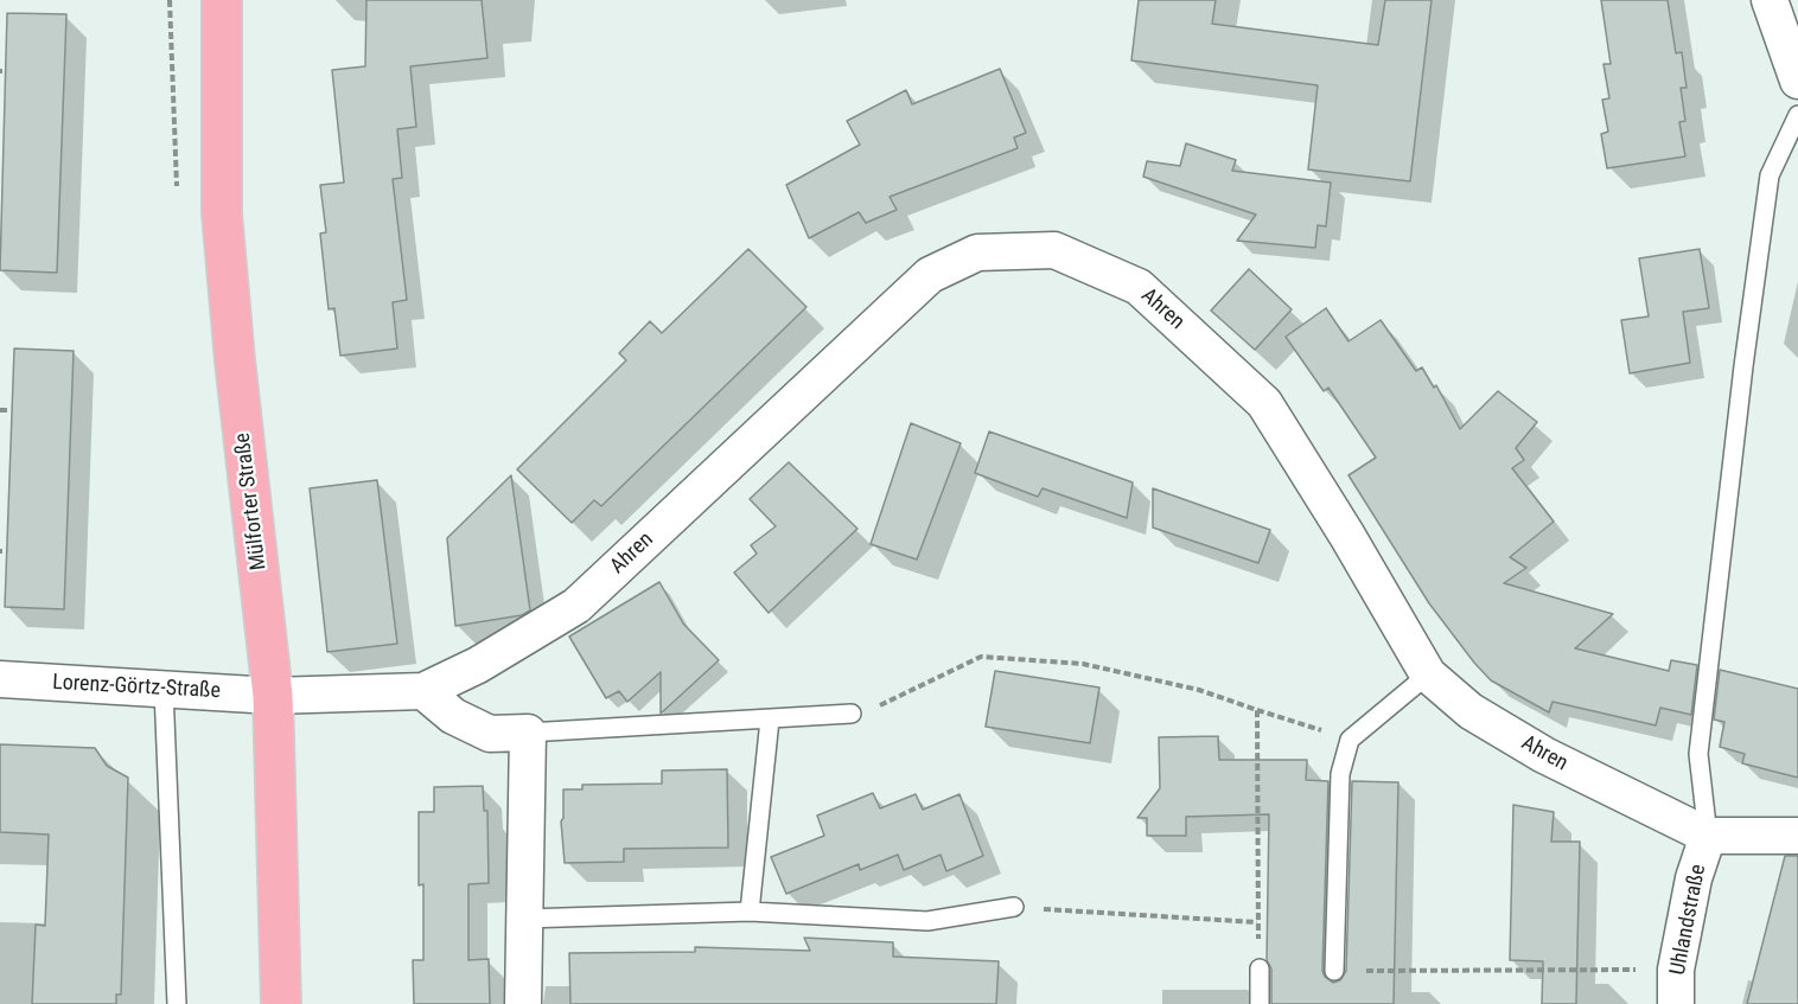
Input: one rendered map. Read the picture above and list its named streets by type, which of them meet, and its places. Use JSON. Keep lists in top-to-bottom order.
{
  "streets": {
    "main road": ["Mülforter Straße"],
    "street": ["Ahren", "Lorenz-Görtz-Straße", "Uhlandstraße"]
  },
  "crossings": [
    ["Ahren", "Mülforter Straße"],
    ["Ahren", "Lorenz-Görtz-Straße"],
    ["Ahren", "Uhlandstraße"],
    ["Mülforter Straße", "Lorenz-Görtz-Straße"]
  ]
}
